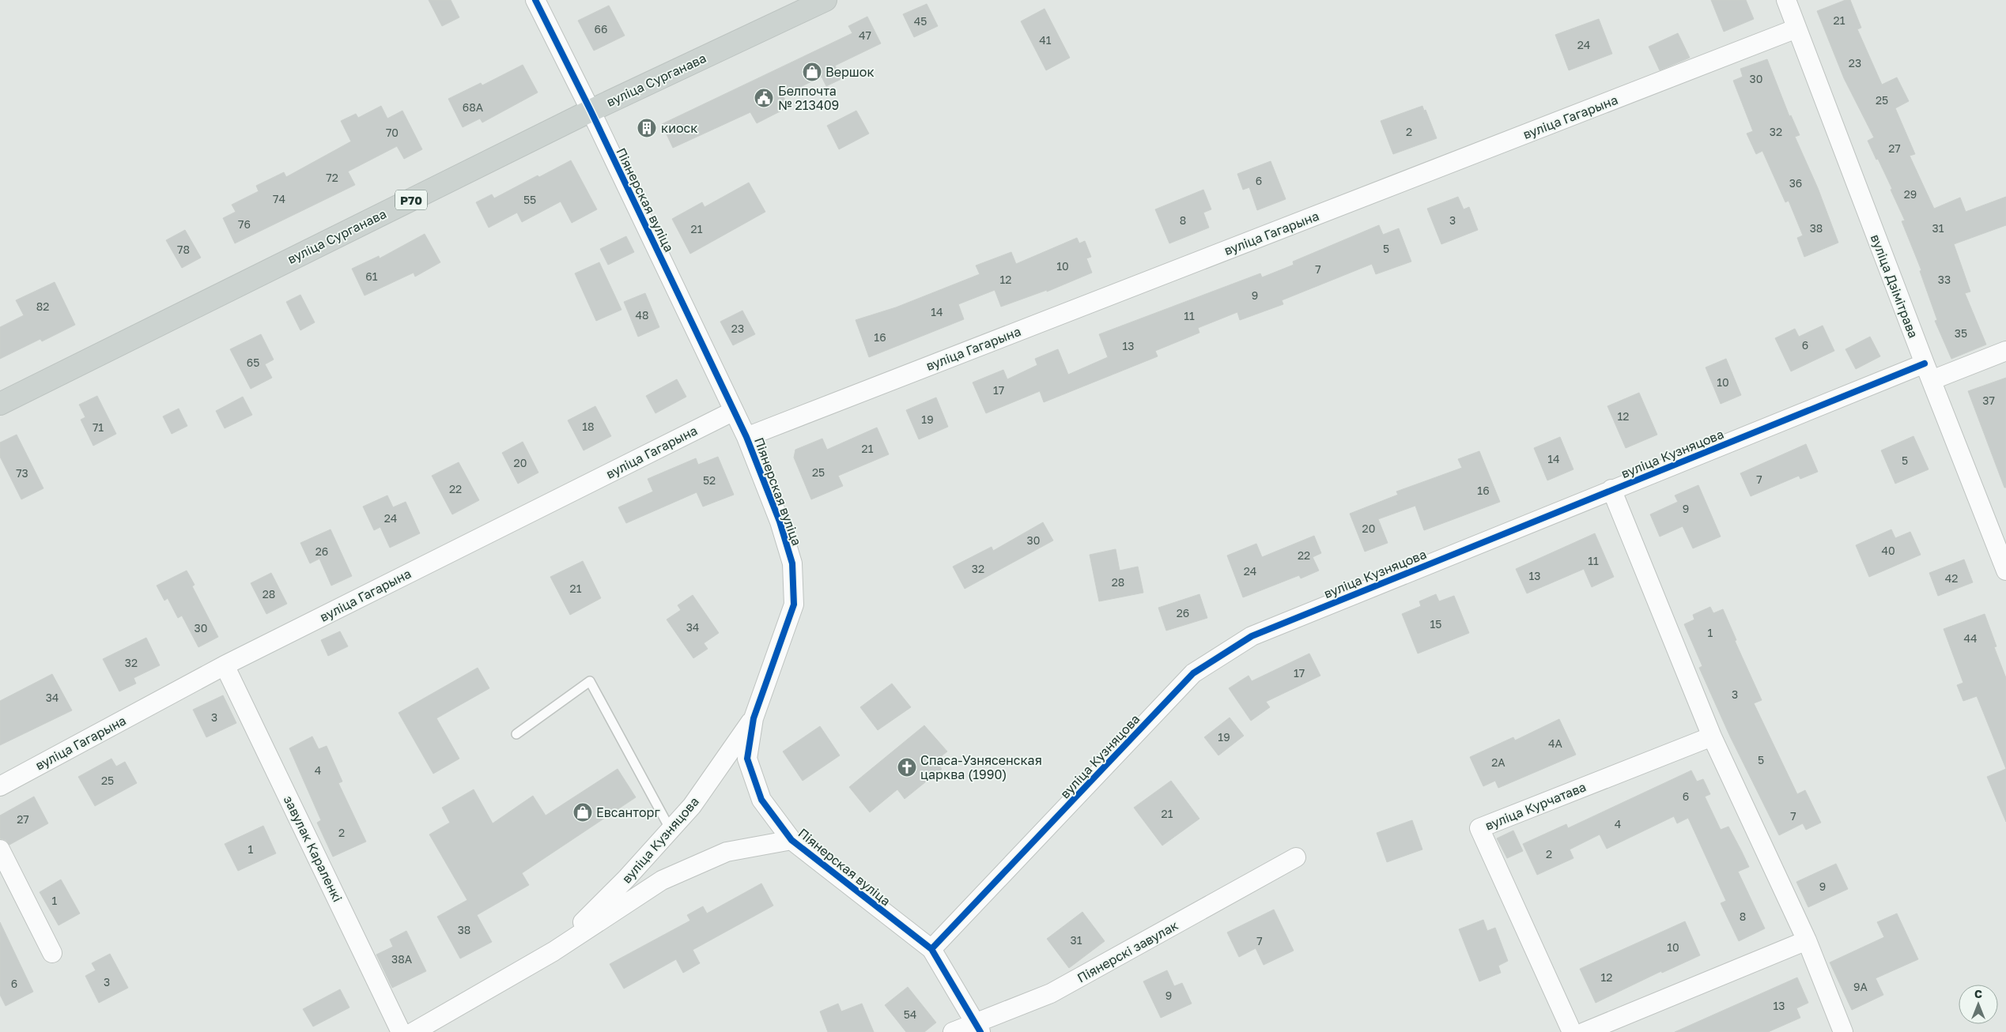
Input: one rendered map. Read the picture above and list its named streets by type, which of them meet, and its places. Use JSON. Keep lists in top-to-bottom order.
{
  "streets": {
    "main road": ["вуліца Сурганава", "Р70"],
    "street": [
      "вуліца Гагарына",
      "Піянерская вуліца",
      "вуліца Дзімітрава",
      "вуліца Кузняцова",
      "вуліца Курчатава",
      "завулак Караленкі",
      "Піянерскі завулак"
    ]
  },
  "crossings": [
    ["вуліца Сурганава", "Піянерская вуліца"],
    ["вуліца Гагарына", "Піянерская вуліца"],
    ["вуліца Гагарына", "вуліца Дзімітрава"],
    ["вуліца Гагарына", "завулак Караленкі"],
    ["Піянерская вуліца", "вуліца Кузняцова"],
    ["Піянерская вуліца", "Піянерскі завулак"],
    ["вуліца Дзімітрава", "вуліца Кузняцова"]
  ],
  "places": {
    "shop": ["Вершок", "Евсанторг"],
    "public building": ["Белпочта № 213409"],
    "building": ["киоск"],
    "church": ["Спаса-Узнясенская царква (1990)"]
  },
  "house_numbers": [
    "21",
    "45",
    "66",
    "47",
    "41",
    "24",
    "23",
    "30",
    "25",
    "68А",
    "2",
    "32",
    "70",
    "27",
    "72",
    "6",
    "36",
    "29",
    "74",
    "55",
    "8",
    "3",
    "76",
    "38",
    "31",
    "21",
    "5",
    "78",
    "10",
    "7",
    "61",
    "12",
    "33",
    "9",
    "82",
    "14",
    "48",
    "11",
    "23",
    "35",
    "16",
    "6",
    "13",
    "65",
    "10",
    "17",
    "37",
    "12",
    "19",
    "18",
    "71",
    "21",
    "14",
    "5",
    "20",
    "25",
    "73",
    "7",
    "52",
    "22",
    "16",
    "9",
    "24",
    "20",
    "30",
    "40",
    "26",
    "22",
    "11",
    "32",
    "24",
    "13",
    "42",
    "28",
    "21",
    "28",
    "26",
    "15",
    "34",
    "30",
    "1",
    "44",
    "32",
    "17",
    "3",
    "34",
    "3",
    "19",
    "4А",
    "5",
    "2А",
    "4",
    "25",
    "6",
    "21",
    "7",
    "27",
    "4",
    "2",
    "1",
    "2",
    "9",
    "1",
    "8",
    "38",
    "31",
    "7",
    "10",
    "38А",
    "12",
    "3",
    "6",
    "9А",
    "9",
    "13",
    "54"
  ],
  "north": "top"
}
